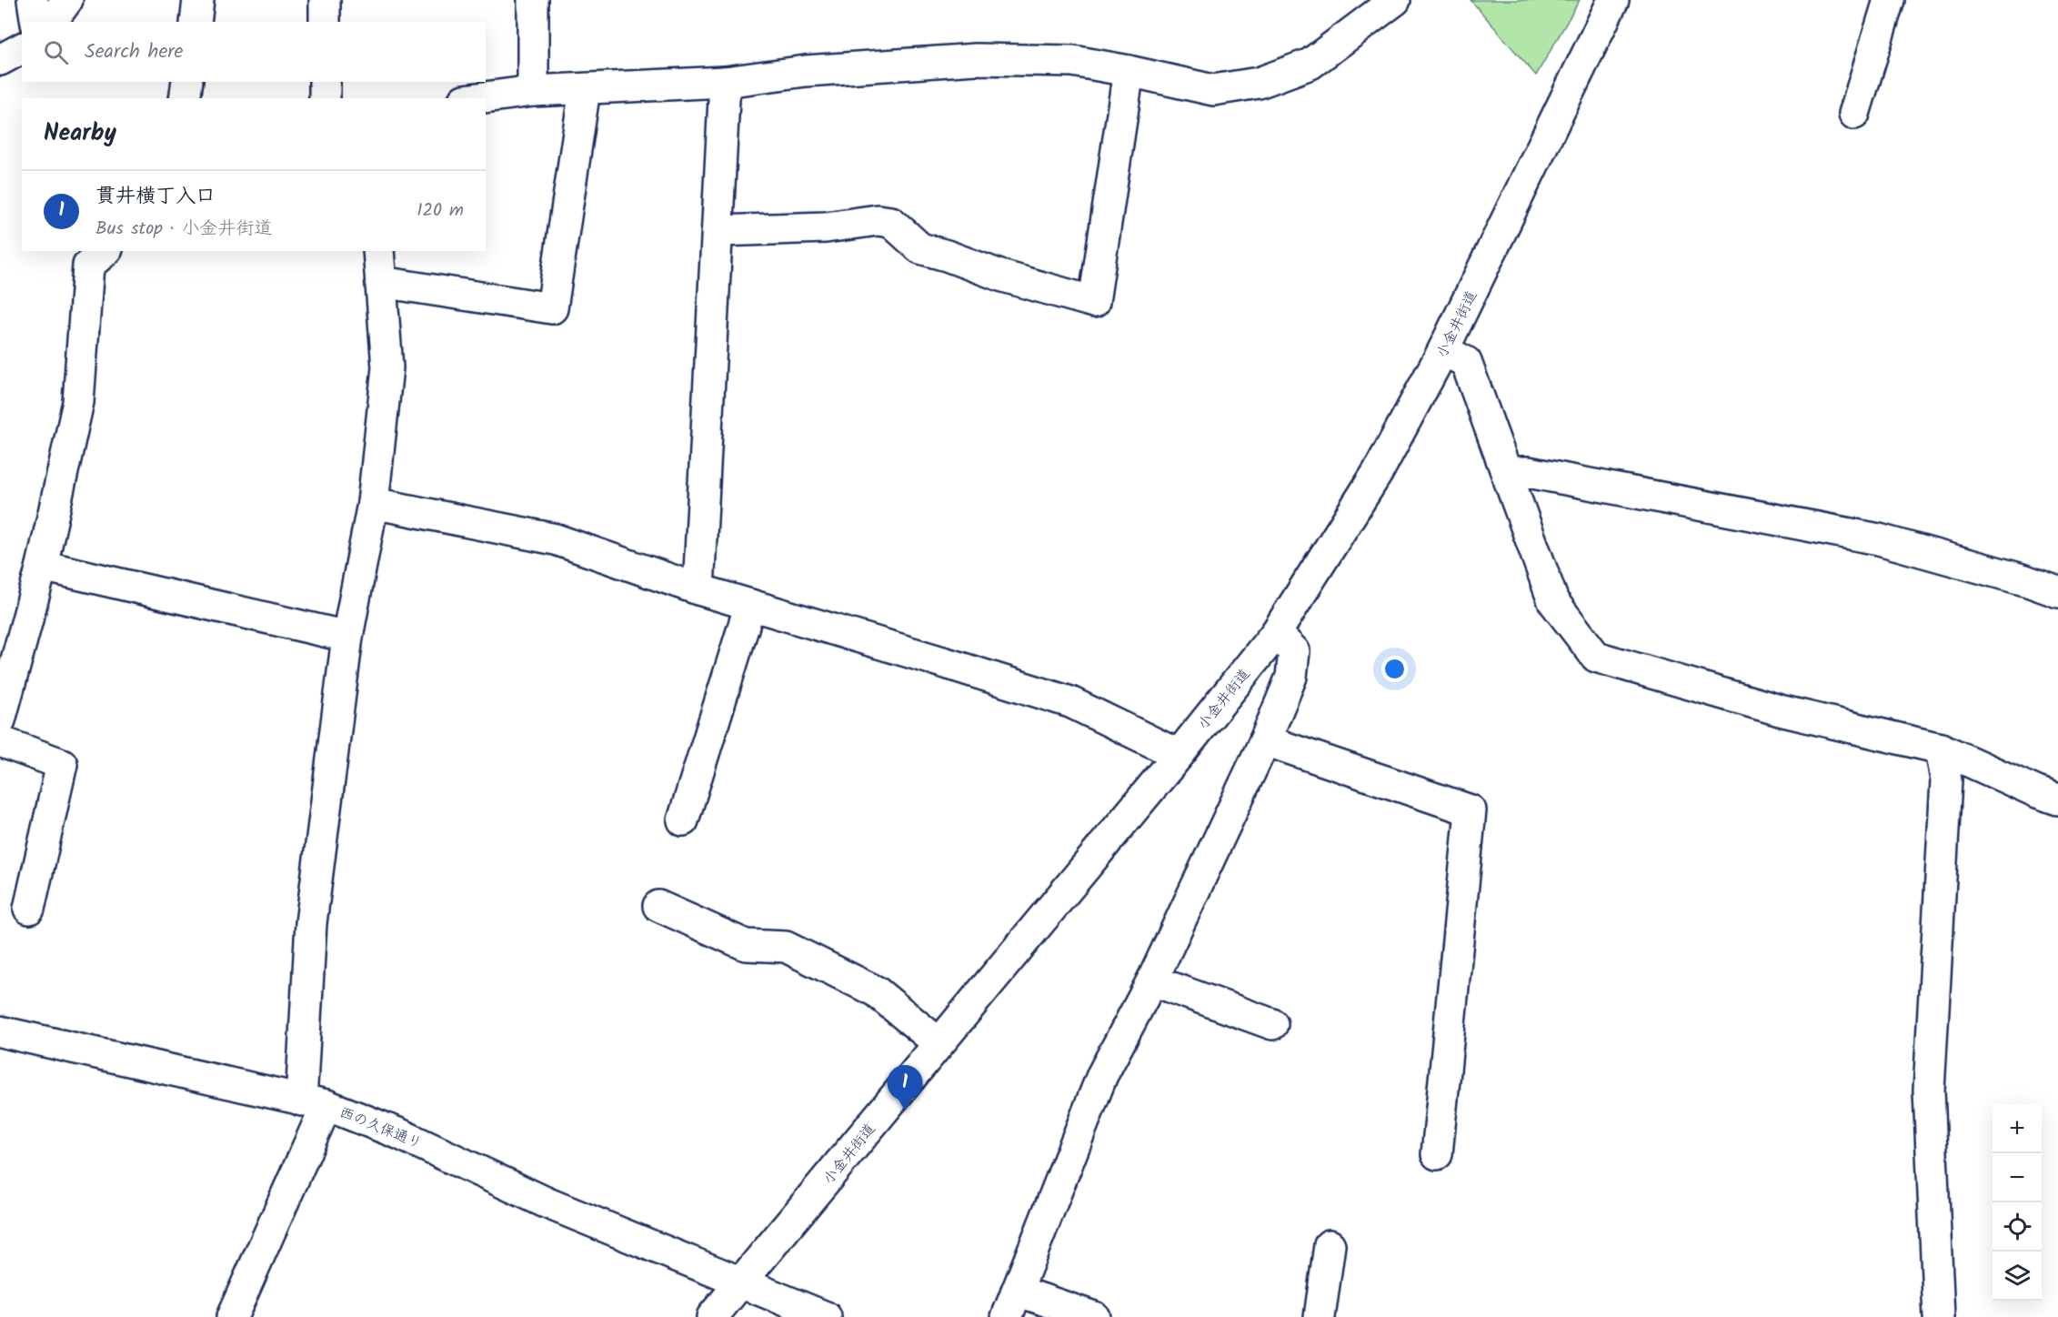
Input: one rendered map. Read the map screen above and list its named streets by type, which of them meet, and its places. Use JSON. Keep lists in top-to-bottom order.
{
  "streets": {
    "street": ["小金井街道", "西の久保通り"]
  },
  "crossings": [
    ["小金井街道", "西の久保通り"]
  ],
  "page": {
    "search": "Search here",
    "heading": "Nearby",
    "list": [
      {
        "mark": "1",
        "name": "貫井横丁入口",
        "note": "Bus stop · 小金井街道",
        "value": "120 m"
      }
    ],
    "pins": "1",
    "map_buttons": ["+", "−"]
  }
}
